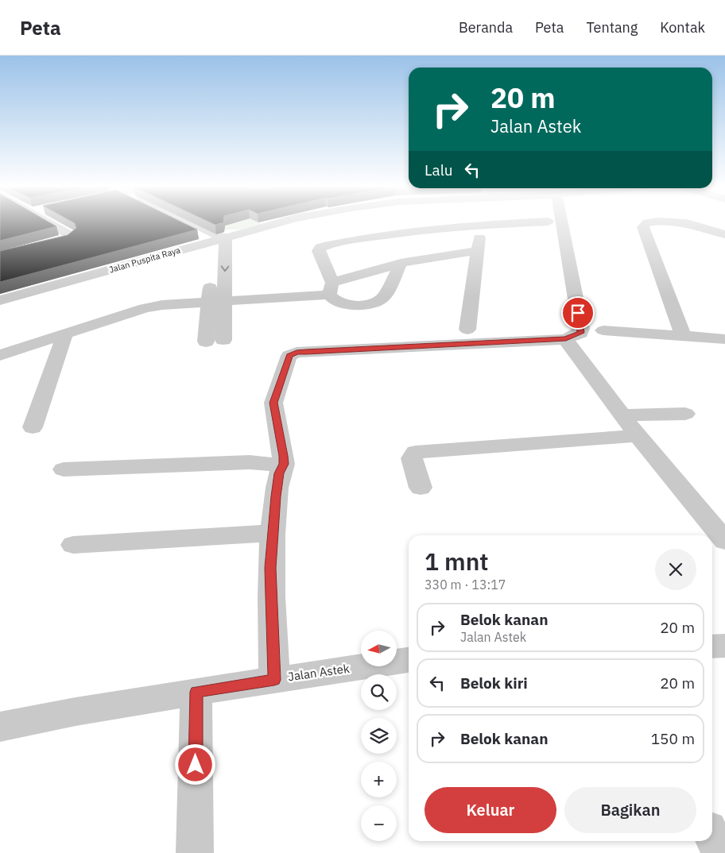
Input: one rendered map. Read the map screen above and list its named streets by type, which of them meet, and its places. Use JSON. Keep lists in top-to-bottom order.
{
  "streets": {
    "street": ["Jalan Puspita Raya", "Jalan Astek"]
  },
  "north": "left",
  "page": {
    "header": "Peta",
    "nav": [
      "Beranda",
      "Peta",
      "Tentang",
      "Kontak"
    ],
    "turn": ["20 m", "Jalan Astek"],
    "then": "Lalu",
    "heading": ["1 mnt", "330 m · 13:17"],
    "list": [
      {
        "name": "Belok kanan",
        "note": "Jalan Astek",
        "value": "20 m"
      },
      {
        "name": "Belok kiri",
        "value": "20 m"
      },
      {
        "name": "Belok kanan",
        "value": "150 m"
      }
    ],
    "map_buttons": ["+", "−"],
    "buttons": ["Keluar", "Bagikan"]
  }
}
